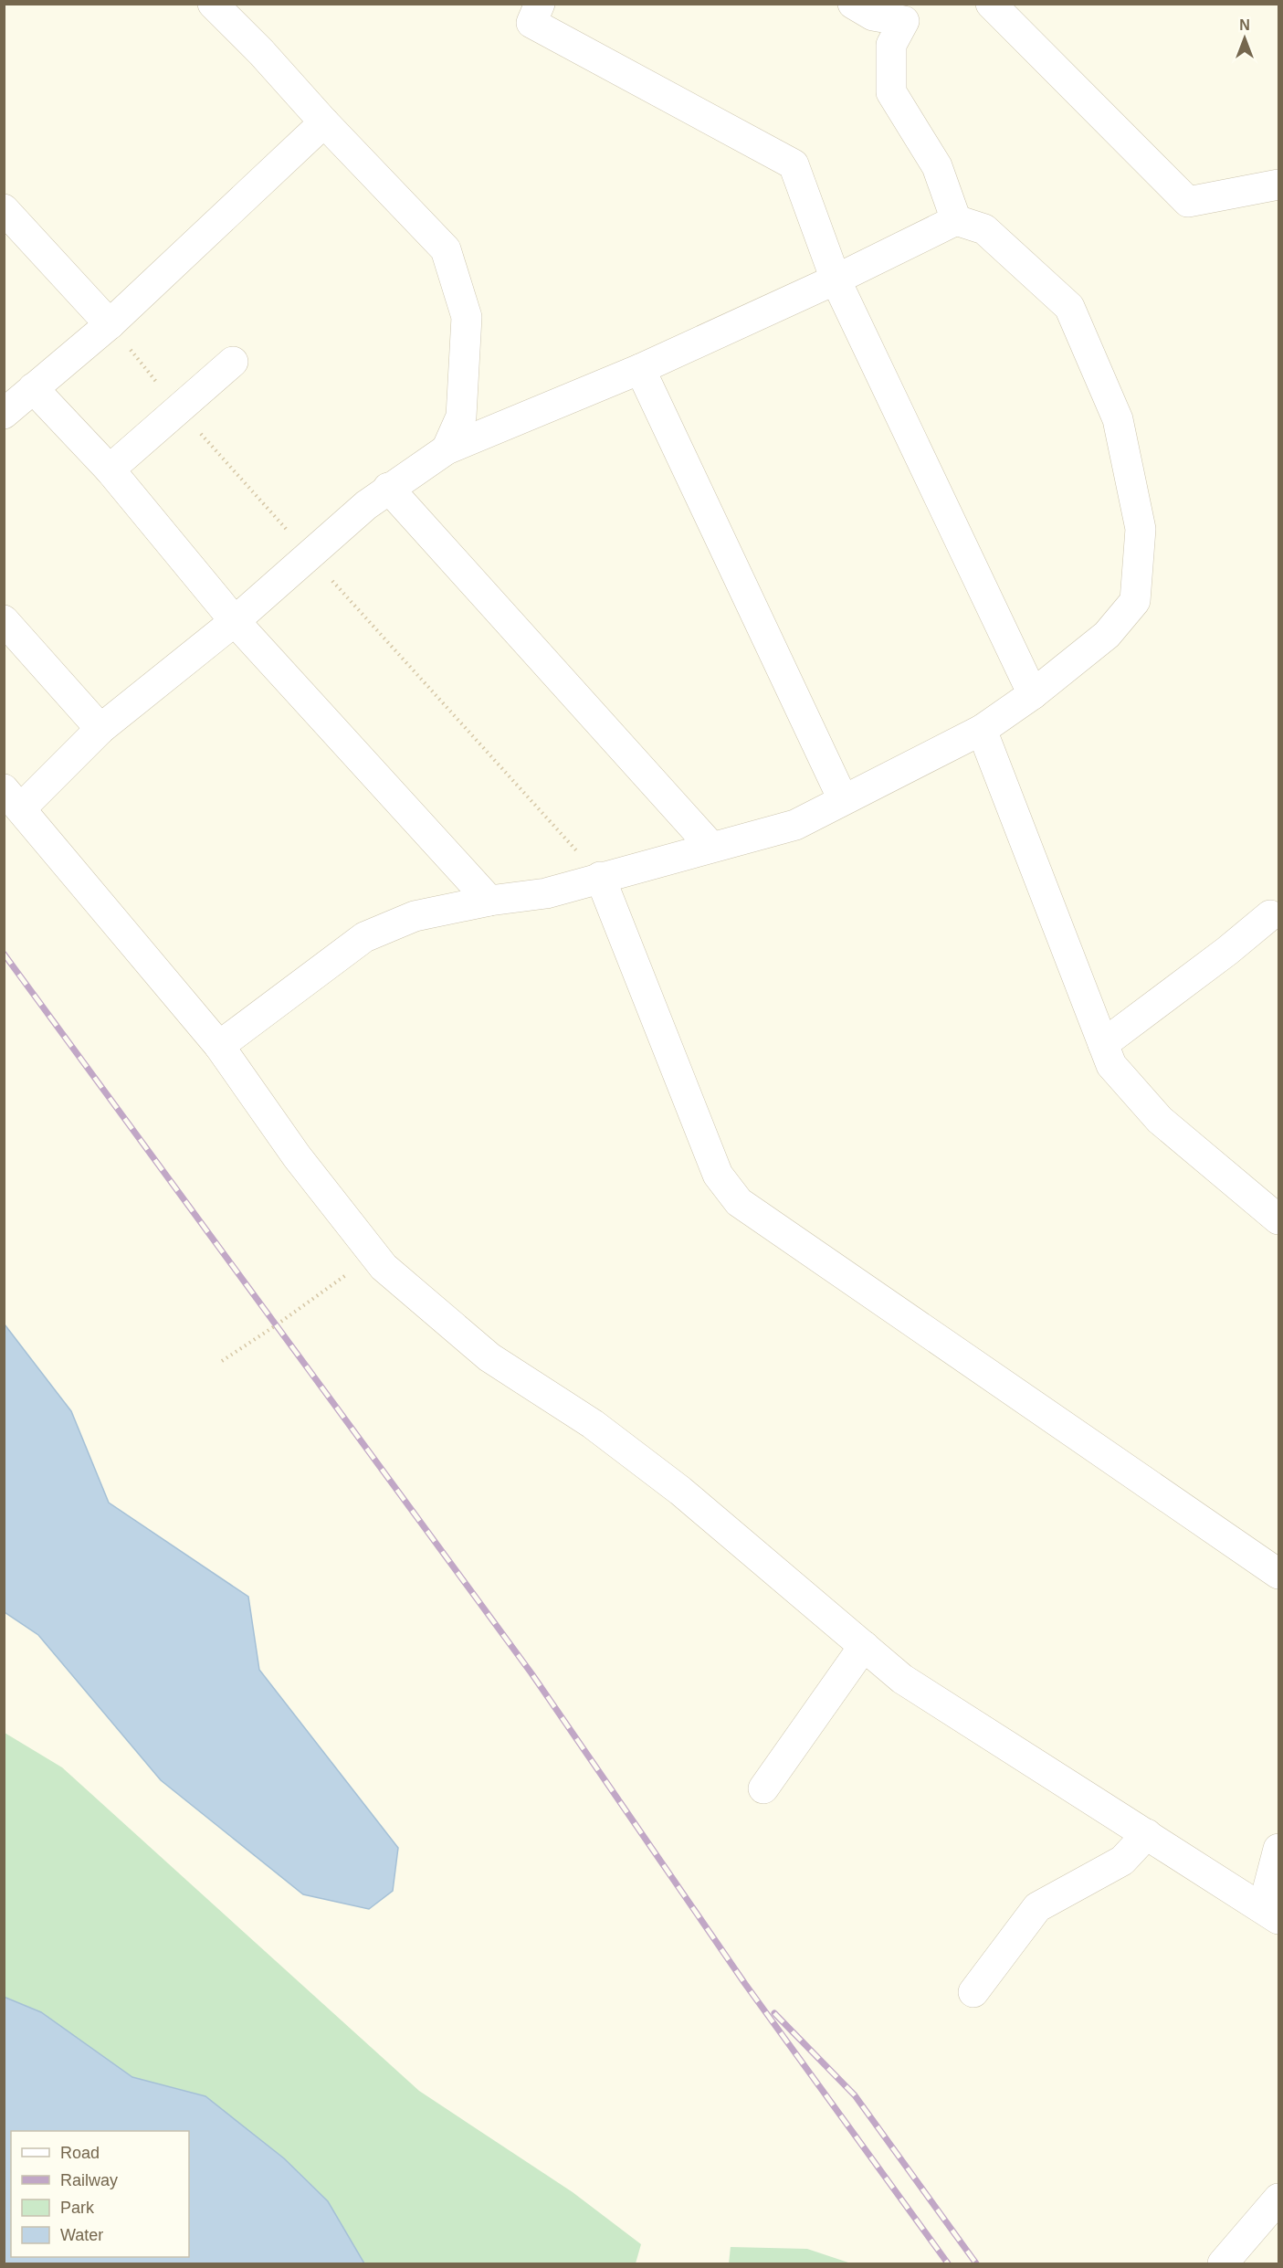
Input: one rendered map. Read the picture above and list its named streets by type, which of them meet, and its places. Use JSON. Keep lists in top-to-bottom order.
{
  "legend": [
    "Road",
    "Railway",
    "Park",
    "Water"
  ],
  "north": "top"
}
